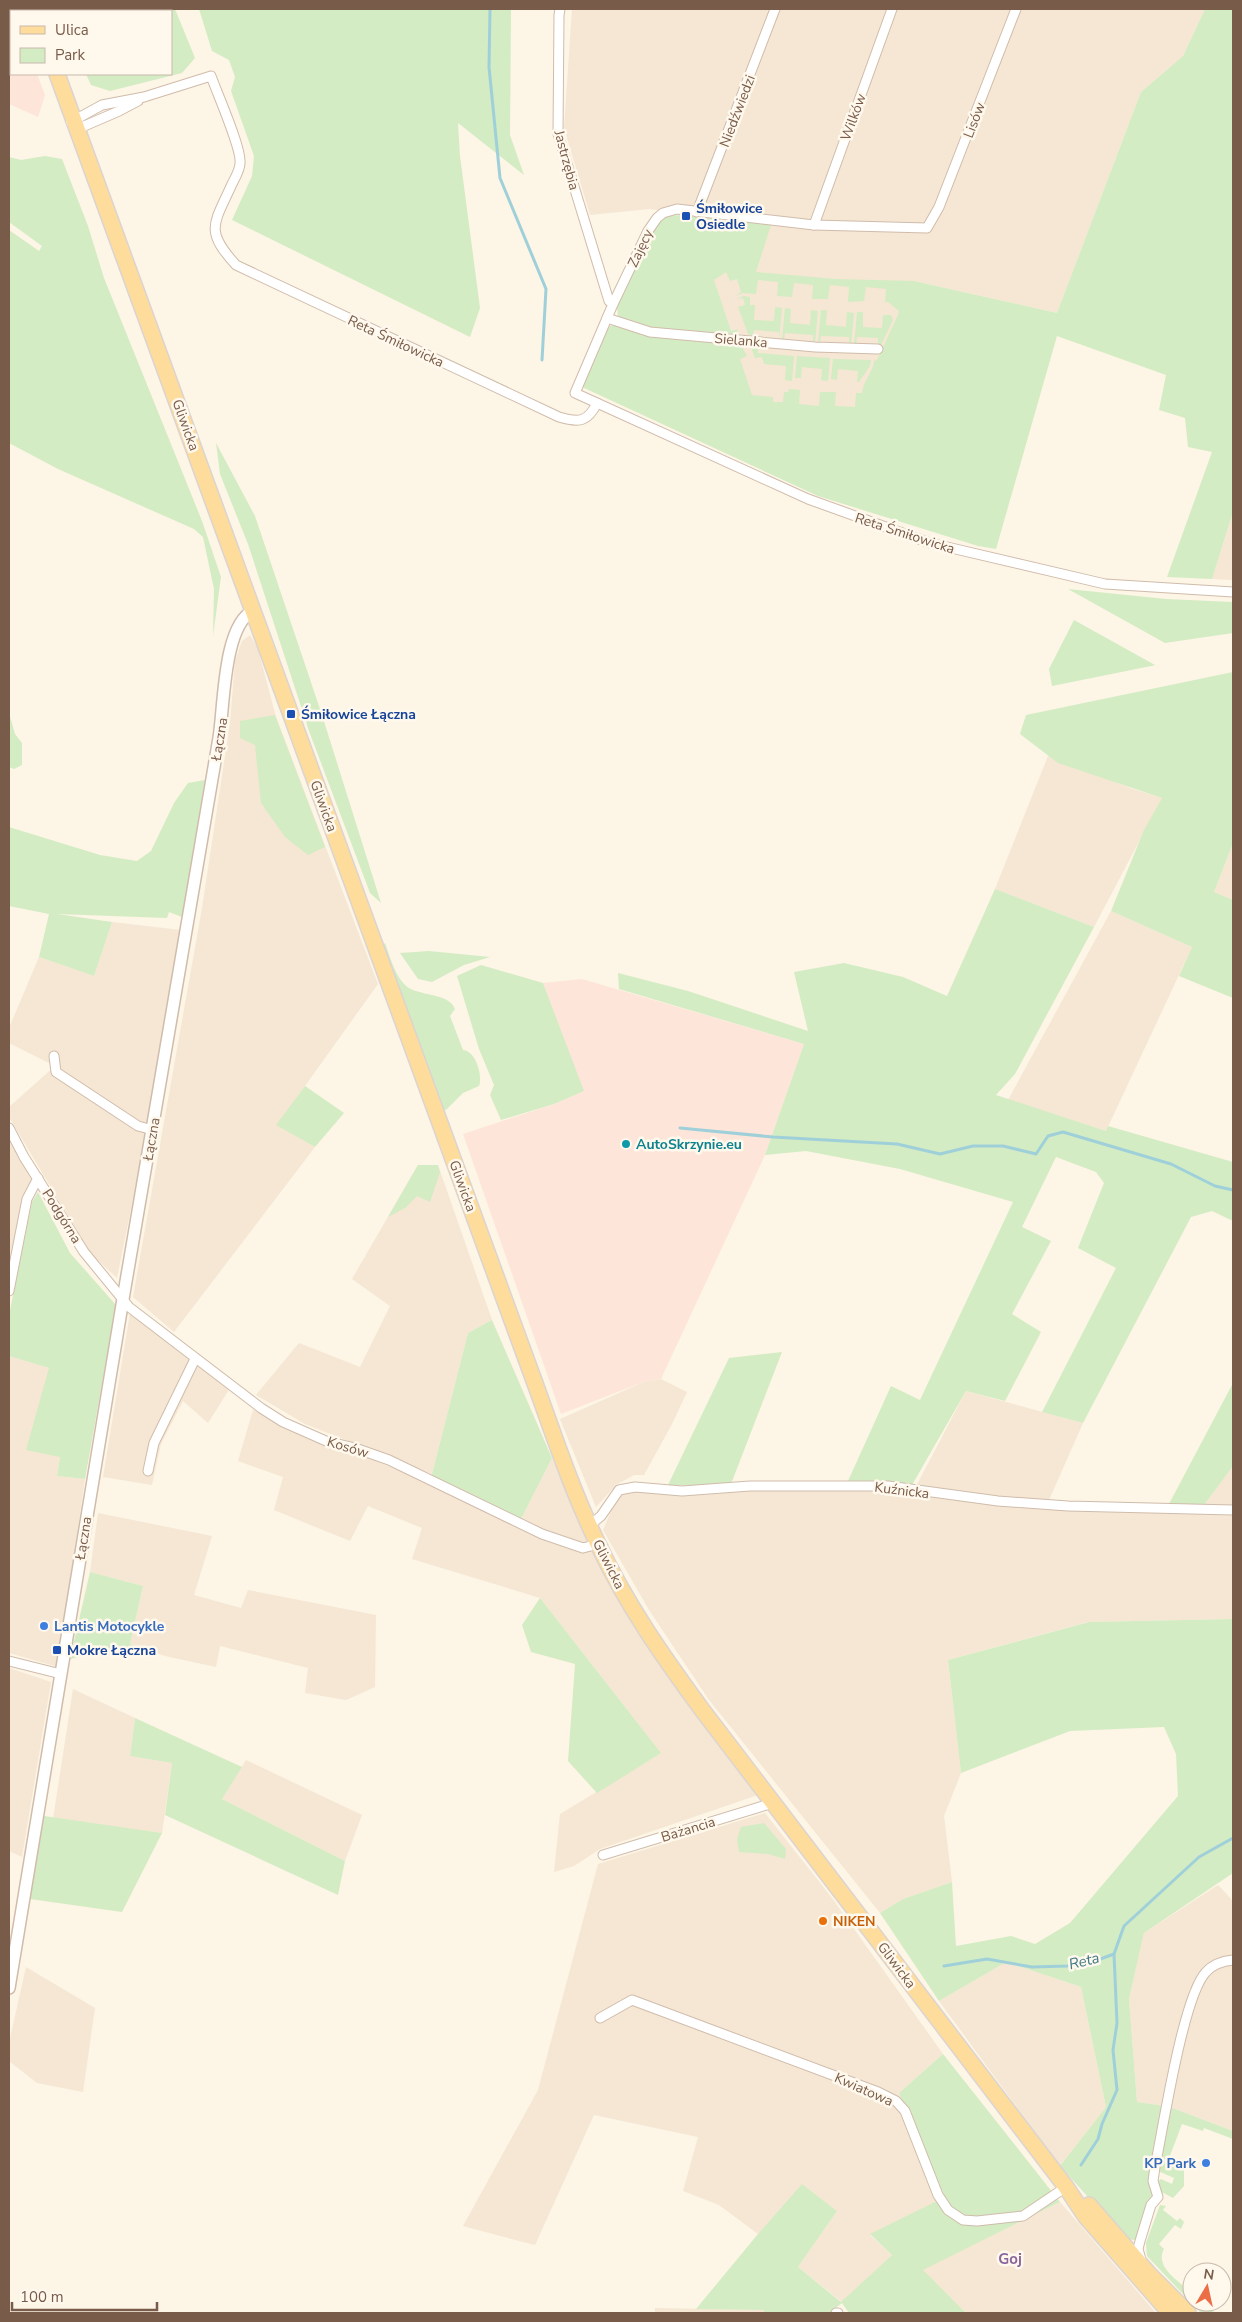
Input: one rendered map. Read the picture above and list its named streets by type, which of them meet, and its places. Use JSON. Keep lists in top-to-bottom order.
{
  "streets": {
    "main road": ["Gliwicka"],
    "street": [
      "Niedźwiedzi",
      "Wilków",
      "Lisów",
      "Jastrzębia",
      "Zajęcy",
      "Sielanka",
      "Reta Śmiłowicka",
      "Łączna",
      "Podgórna",
      "Kosów",
      "Kuźnicka",
      "Bażancia",
      "Kwiatowa"
    ]
  },
  "crossings": [
    ["Niedźwiedzi", "Zajęcy"],
    ["Wilków", "Zajęcy"],
    ["Lisów", "Zajęcy"],
    ["Jastrzębia", "Zajęcy"],
    ["Zajęcy", "Sielanka"],
    ["Zajęcy", "Reta Śmiłowicka"],
    ["Reta Śmiłowicka", "Gliwicka"],
    ["Gliwicka", "Łączna"],
    ["Gliwicka", "Kosów"],
    ["Gliwicka", "Kuźnicka"],
    ["Gliwicka", "Bażancia"],
    ["Gliwicka", "Kwiatowa"],
    ["Łączna", "Podgórna"],
    ["Łączna", "Kosów"],
    ["Podgórna", "Kosów"]
  ],
  "districts": ["Goj"],
  "water": ["Reta"],
  "places": {
    "transit": ["Śmiłowice Osiedle", "Śmiłowice Łączna", "Mokre Łączna"],
    "other": [
      "AutoSkrzynie.eu",
      "Lantis Motocykle",
      "NIKEN",
      "KP Park"
    ]
  },
  "legend": ["Ulica", "Park"],
  "scale_bar": "100 m",
  "north": "top"
}
